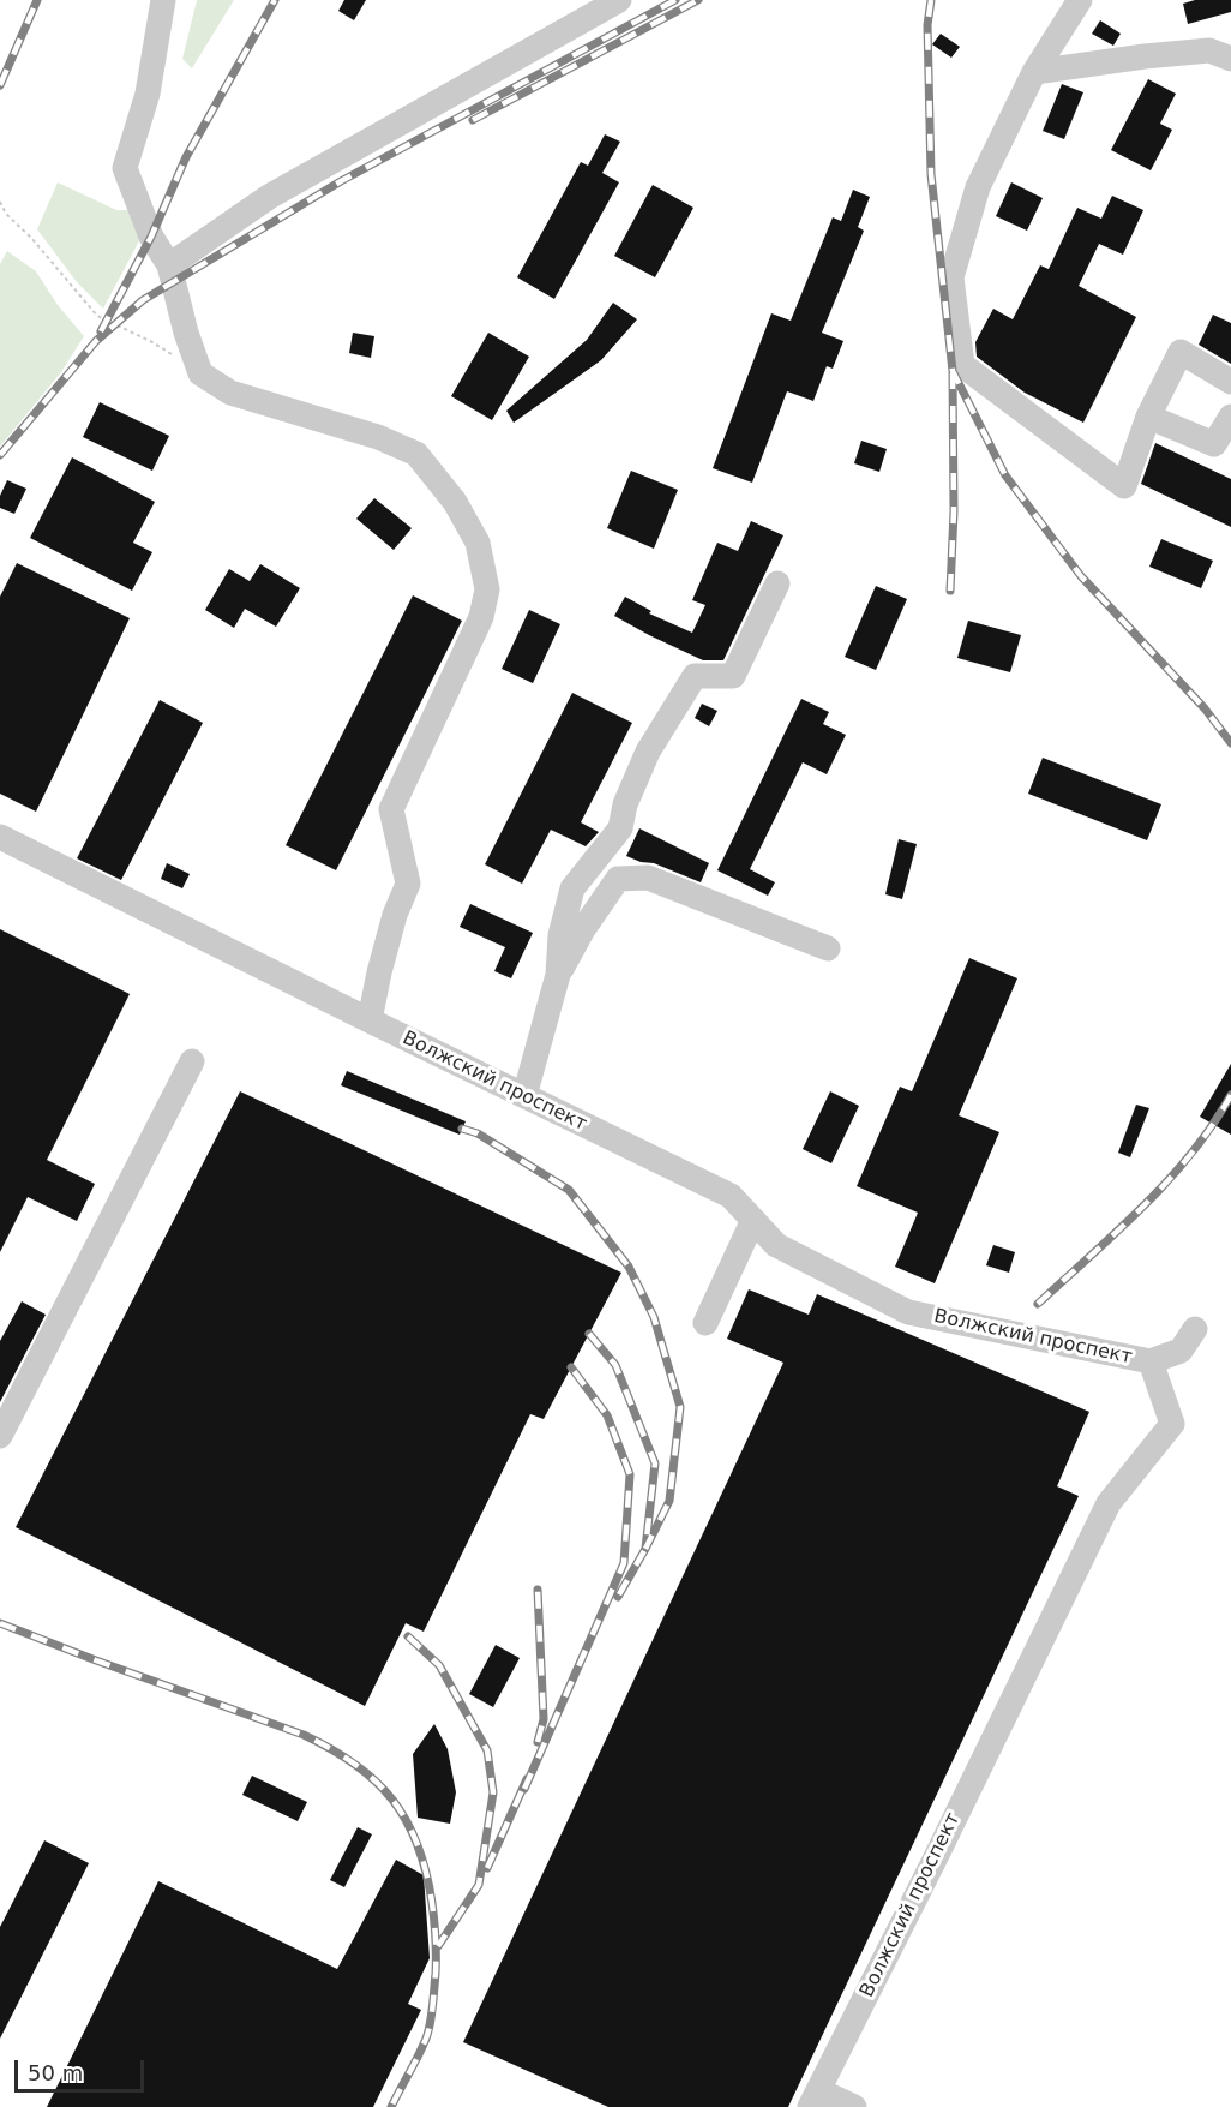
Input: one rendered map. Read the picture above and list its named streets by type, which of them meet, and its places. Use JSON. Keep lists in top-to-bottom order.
{
  "streets": {
    "street": ["Волжский проспект"]
  },
  "scale_bar": "50 m"
}
